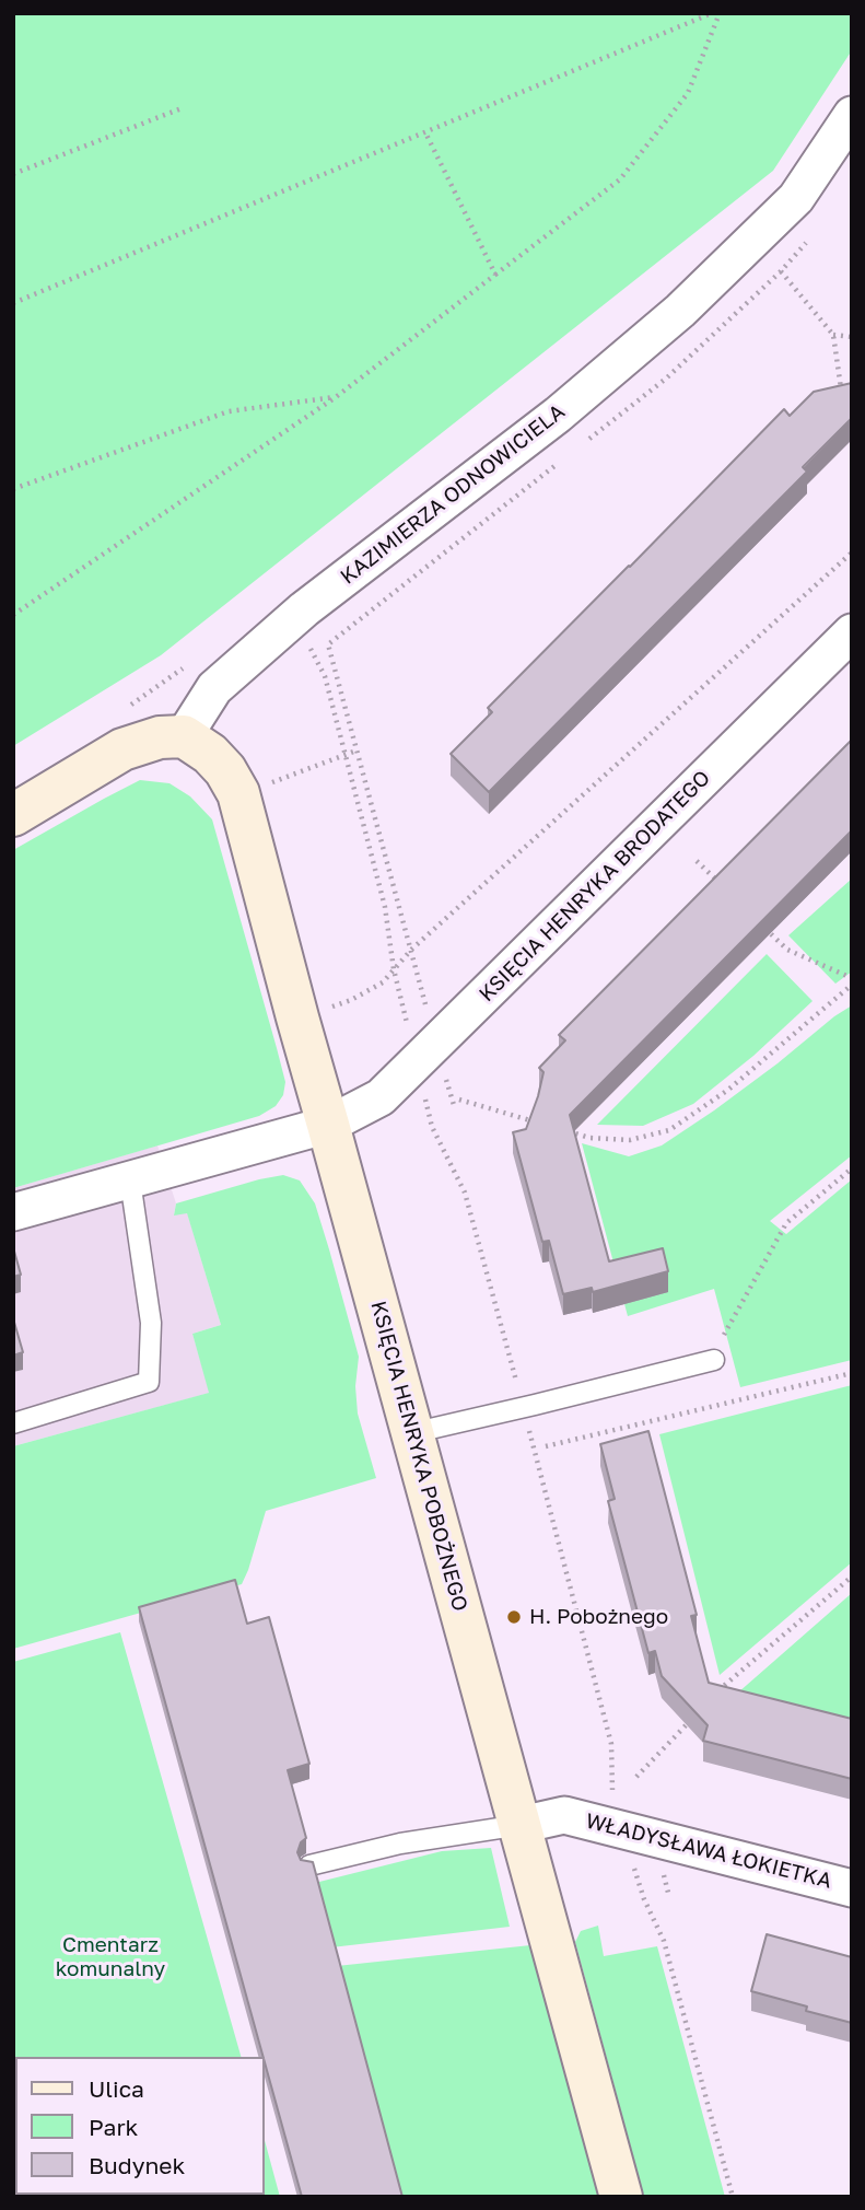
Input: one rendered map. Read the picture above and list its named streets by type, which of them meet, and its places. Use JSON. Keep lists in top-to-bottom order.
{
  "streets": {
    "street": [
      "KAZIMIERZA ODNOWICIELA",
      "KSIĘCIA HENRYKA BRODATEGO",
      "KSIĘCIA HENRYKA POBOŻNEGO",
      "WŁADYSŁAWA ŁOKIETKA"
    ]
  },
  "crossings": [
    ["KAZIMIERZA ODNOWICIELA", "KSIĘCIA HENRYKA POBOŻNEGO"],
    ["KSIĘCIA HENRYKA BRODATEGO", "KSIĘCIA HENRYKA POBOŻNEGO"],
    ["KSIĘCIA HENRYKA POBOŻNEGO", "WŁADYSŁAWA ŁOKIETKA"]
  ],
  "parks": ["Cmentarz komunalny"],
  "places": ["H. Pobożnego"],
  "legend": ["Ulica", "Park", "Budynek"]
}
